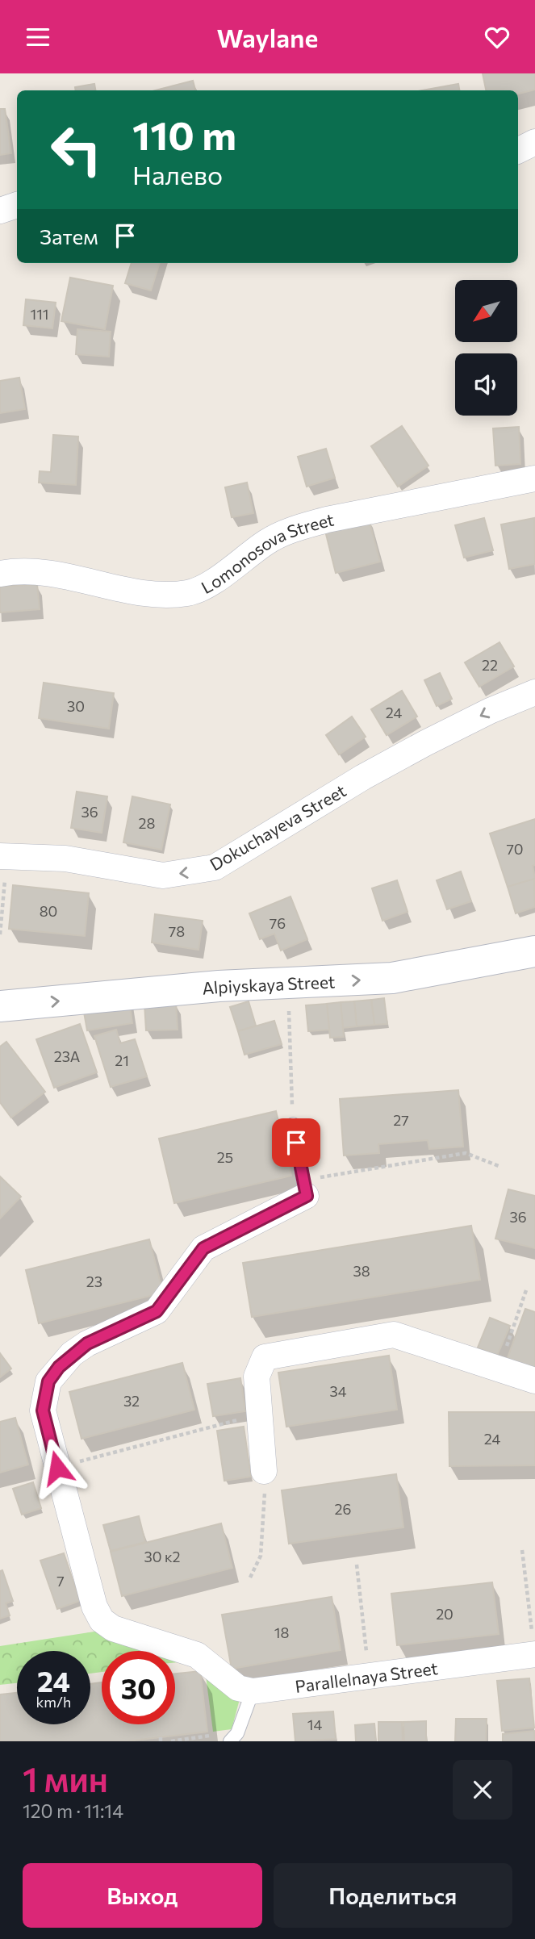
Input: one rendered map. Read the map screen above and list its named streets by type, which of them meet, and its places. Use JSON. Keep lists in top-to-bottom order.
{
  "streets": {
    "street": [
      "Lomonosova Street",
      "Dokuchayeva Street",
      "Alpiyskaya Street",
      "Parallelnaya Street"
    ]
  },
  "one_way": ["Dokuchayeva Street", "Alpiyskaya Street"],
  "house_numbers": [
    "111",
    "22",
    "30",
    "24",
    "36",
    "28",
    "70",
    "80",
    "76",
    "78",
    "23А",
    "21",
    "27",
    "25",
    "36",
    "38",
    "23",
    "34",
    "32",
    "24",
    "26",
    "30 к2",
    "7",
    "20",
    "18",
    "14"
  ],
  "north": "bottom left",
  "page": {
    "header": "Waylane",
    "turn": ["110 m", "Налево"],
    "then": "Затем",
    "speed": "24 km/h",
    "limit": "30",
    "heading": ["1 мин", "120 m · 11:14"],
    "buttons": ["Выход", "Поделиться"]
  }
}
